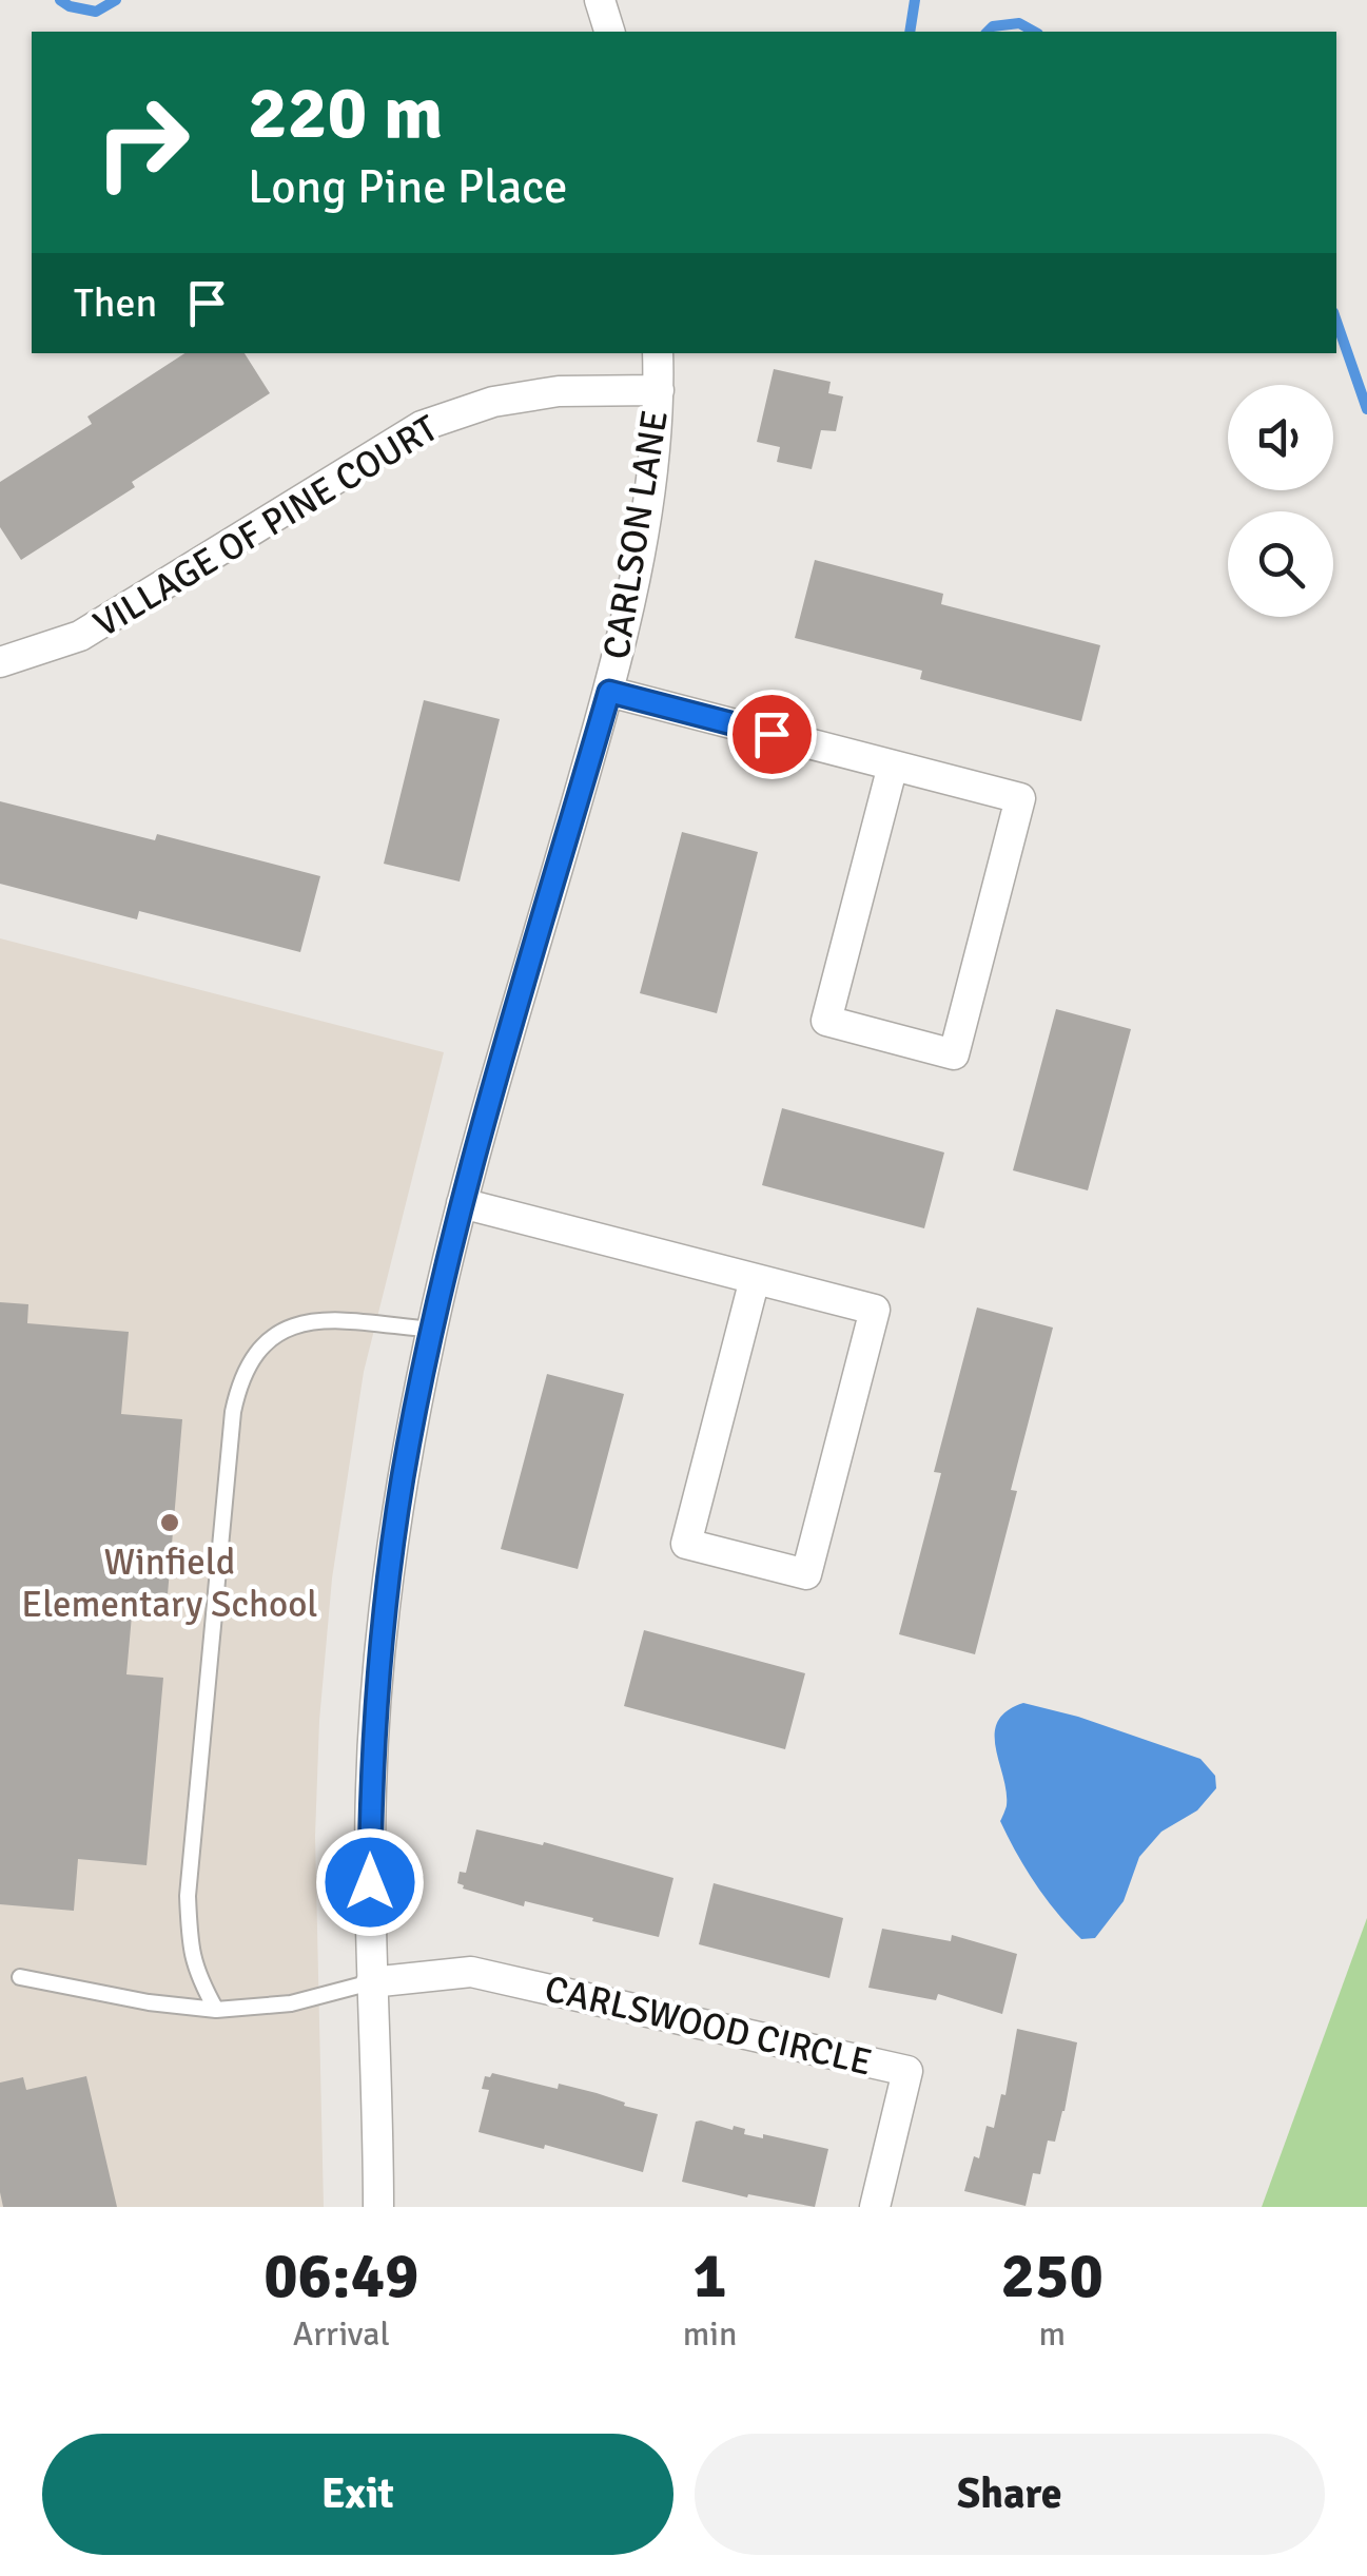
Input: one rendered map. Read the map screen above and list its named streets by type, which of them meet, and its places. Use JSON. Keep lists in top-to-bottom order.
{
  "streets": {
    "street": ["VILLAGE OF PINE COURT", "CARLSON LANE", "CARLSWOOD CIRCLE"]
  },
  "crossings": [
    ["VILLAGE OF PINE COURT", "CARLSON LANE"],
    ["CARLSON LANE", "CARLSWOOD CIRCLE"]
  ],
  "places": ["Winfield Elementary School"],
  "page": {
    "turn": ["220 m", "Long Pine Place"],
    "then": "Then",
    "eta": [
      "06:49",
      "Arrival",
      "1",
      "min",
      "250",
      "m"
    ],
    "buttons": ["Exit", "Share"]
  }
}
